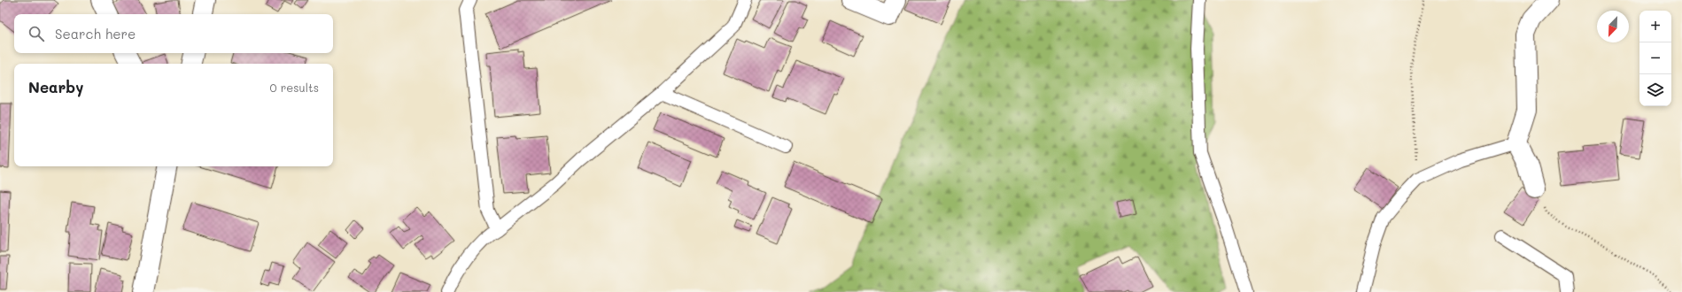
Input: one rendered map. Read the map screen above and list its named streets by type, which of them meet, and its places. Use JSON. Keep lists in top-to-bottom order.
{
  "north": "bottom left",
  "page": {
    "map_buttons": ["+", "−"],
    "search": "Search here",
    "heading": ["Nearby", "0 results"]
  }
}
